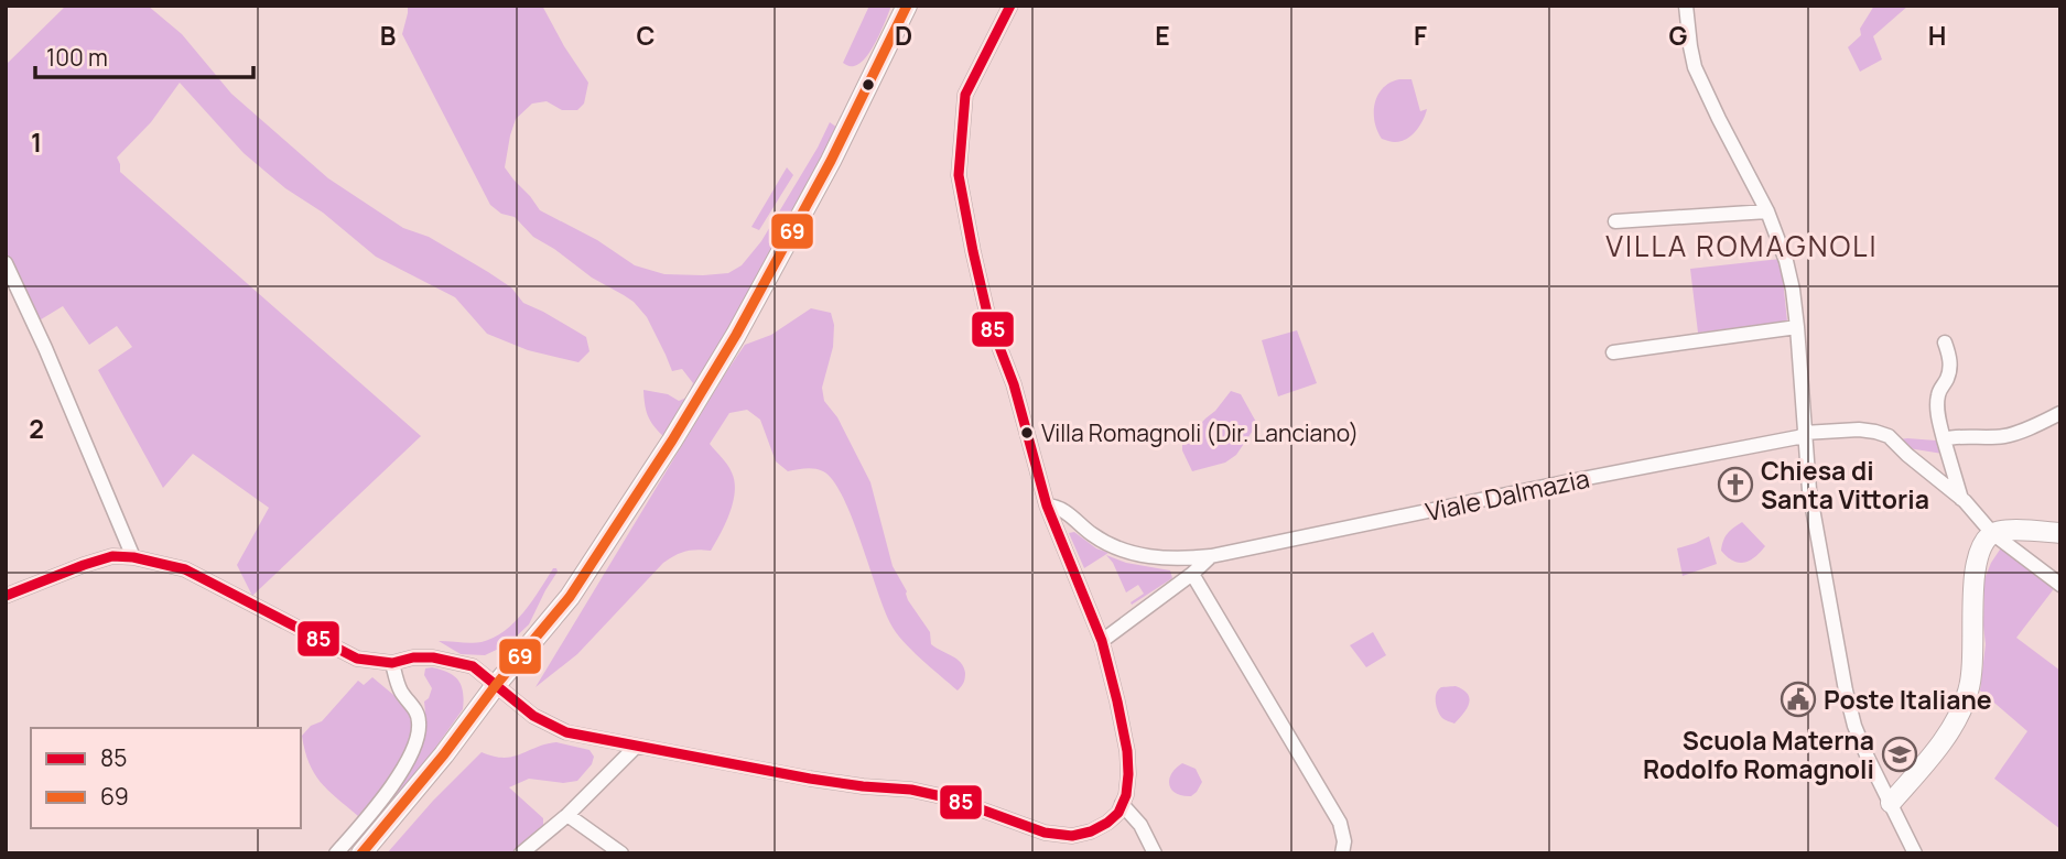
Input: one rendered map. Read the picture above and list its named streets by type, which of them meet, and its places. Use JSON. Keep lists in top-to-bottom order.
{
  "streets": {
    "street": ["Viale Dalmazia"]
  },
  "districts": ["VILLA ROMAGNOLI"],
  "places": {
    "other": ["Villa Romagnoli (Dir. Lanciano)"],
    "church": ["Chiesa di Santa Vittoria"],
    "public building": ["Poste Italiane"],
    "school or university": ["Scuola Materna Rodolfo Romagnoli"]
  },
  "lines": ["transit line 85", "transit line 69"],
  "legend": ["85", "69"],
  "scale_bar": "100 m",
  "grid": {
    "columns": [
      "B",
      "C",
      "D",
      "E",
      "F",
      "G",
      "H"
    ],
    "rows": ["1", "2"]
  }
}
